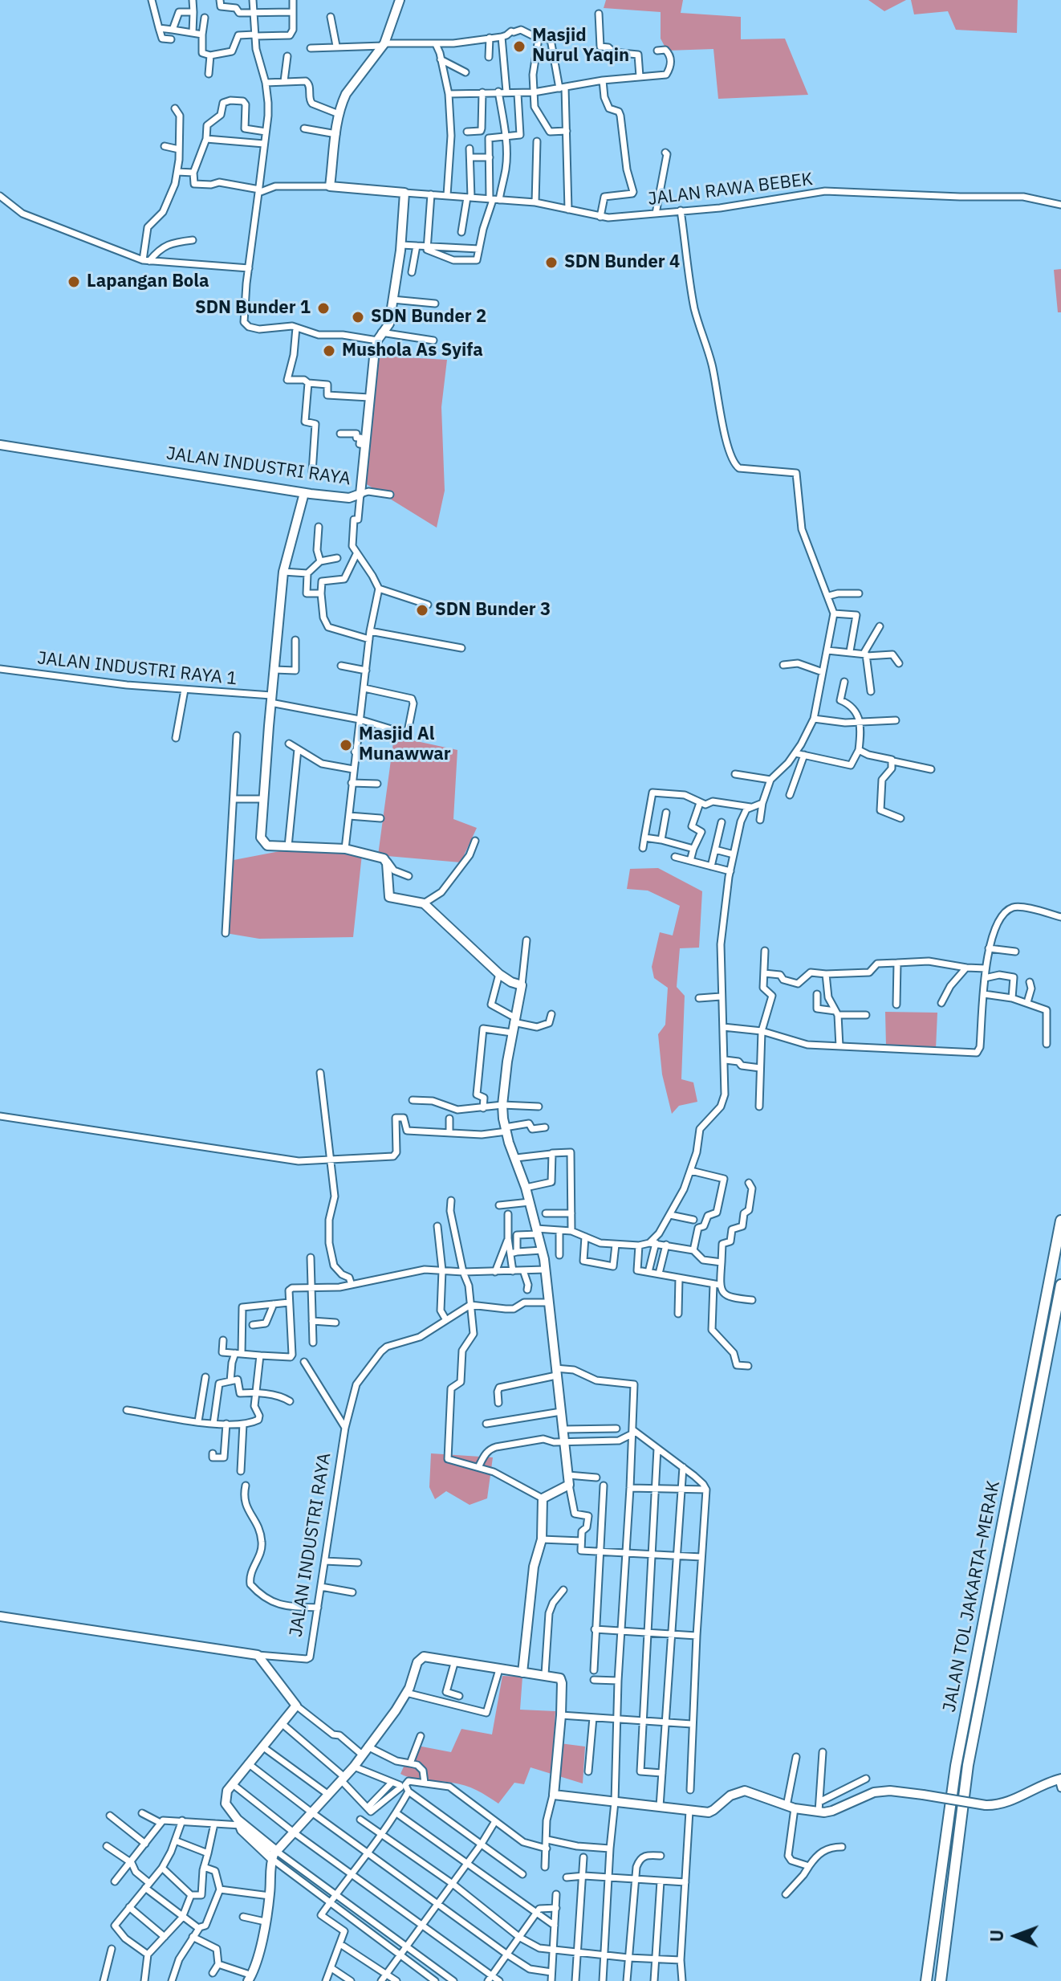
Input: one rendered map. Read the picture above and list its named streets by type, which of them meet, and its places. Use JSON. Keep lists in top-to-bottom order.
{
  "streets": {
    "highway": ["JALAN TOL JAKARTA–MERAK"],
    "street": ["JALAN RAWA BEBEK", "JALAN INDUSTRI RAYA", "JALAN INDUSTRI RAYA 1"]
  },
  "crossings": [
    ["JALAN RAWA BEBEK", "JALAN INDUSTRI RAYA"]
  ],
  "places": [
    "Masjid Nurul Yaqin",
    "SDN Bunder 4",
    "Lapangan Bola",
    "SDN Bunder 1",
    "SDN Bunder 2",
    "Mushola As Syifa",
    "SDN Bunder 3",
    "Masjid Al Munawwar"
  ],
  "north": "left"
}
